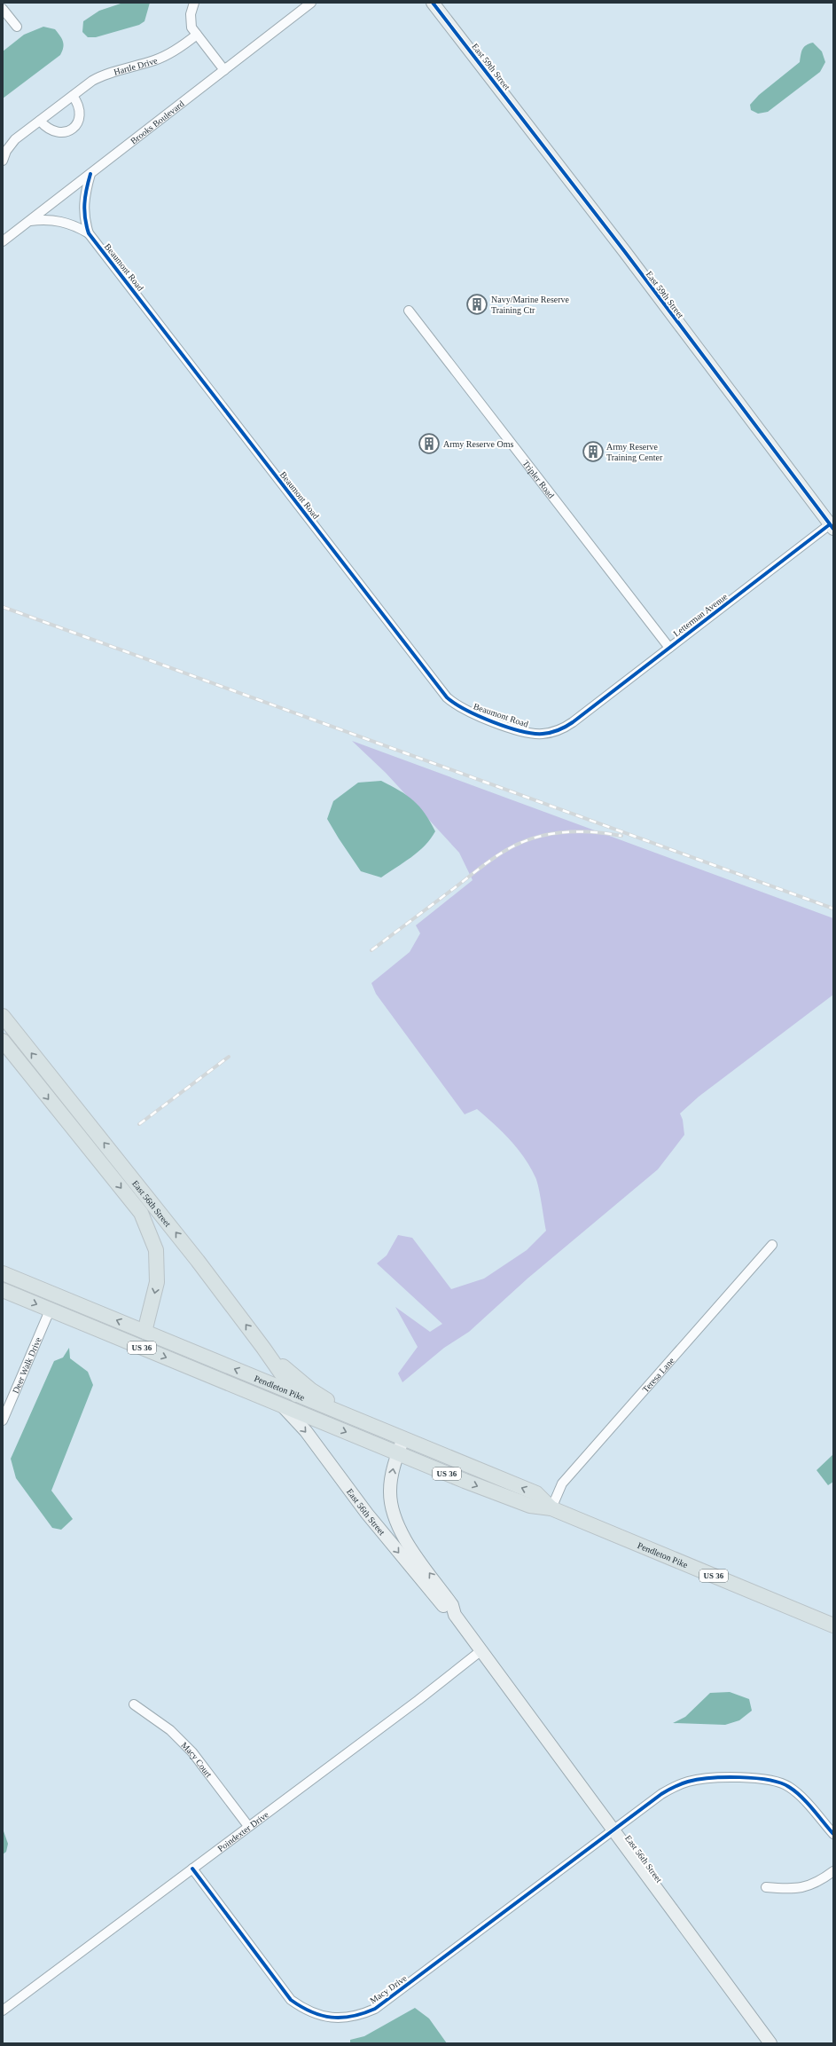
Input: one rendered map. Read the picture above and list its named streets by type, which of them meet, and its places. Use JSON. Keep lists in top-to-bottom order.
{
  "streets": {
    "main road": [
      "East 59th Street",
      "East 56th Street",
      "US 36",
      "Pendleton Pike"
    ],
    "street": [
      "Hartle Drive",
      "Brooks Boulevard",
      "Beaumont Road",
      "Tripler Road",
      "Letterman Avenue",
      "Deer Walk Drive",
      "Teresa Lane",
      "Macy Court",
      "Poindexter Drive",
      "Macy Drive"
    ]
  },
  "crossings": [
    ["East 59th Street", "Letterman Avenue"],
    ["Brooks Boulevard", "Beaumont Road"],
    ["Beaumont Road", "Letterman Avenue"],
    ["Tripler Road", "Letterman Avenue"],
    ["East 56th Street", "Pendleton Pike"],
    ["East 56th Street", "Poindexter Drive"],
    ["East 56th Street", "Macy Drive"],
    ["Deer Walk Drive", "Pendleton Pike"],
    ["Teresa Lane", "Pendleton Pike"],
    ["Macy Court", "Poindexter Drive"],
    ["Poindexter Drive", "Macy Drive"]
  ],
  "places": {
    "building": ["Navy/Marine Reserve Training Ctr", "Army Reserve Oms", "Army Reserve Training Center"]
  }
}
